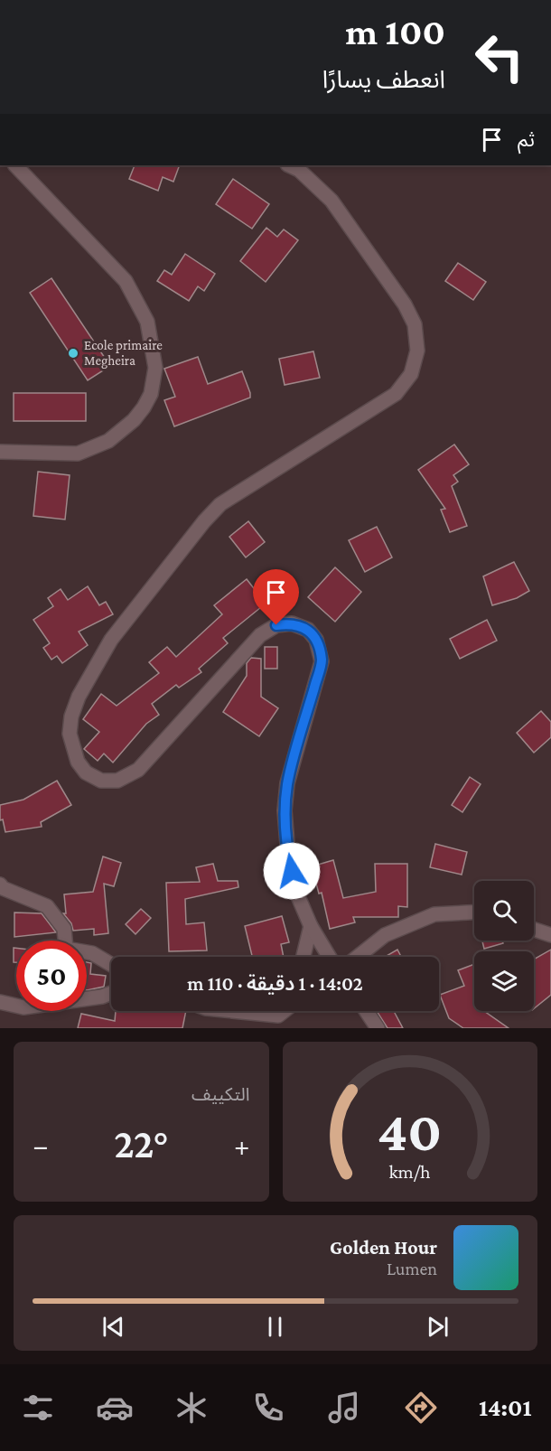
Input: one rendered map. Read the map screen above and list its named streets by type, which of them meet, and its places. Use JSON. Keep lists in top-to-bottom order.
{
  "places": ["Ecole primaire Megheira"],
  "page": {
    "turn": ["100 m", "انعطف يسارًا"],
    "then": "ثم",
    "limit": "50",
    "trip": "14:02 · 1 دقيقة · 110 m",
    "tile": "التكييف",
    "heat": ["−", "22°", "+"],
    "song": ["Golden Hour", "Lumen"],
    "tabs": "14:01",
    "gauge": ["40", "km/h"]
  }
}
